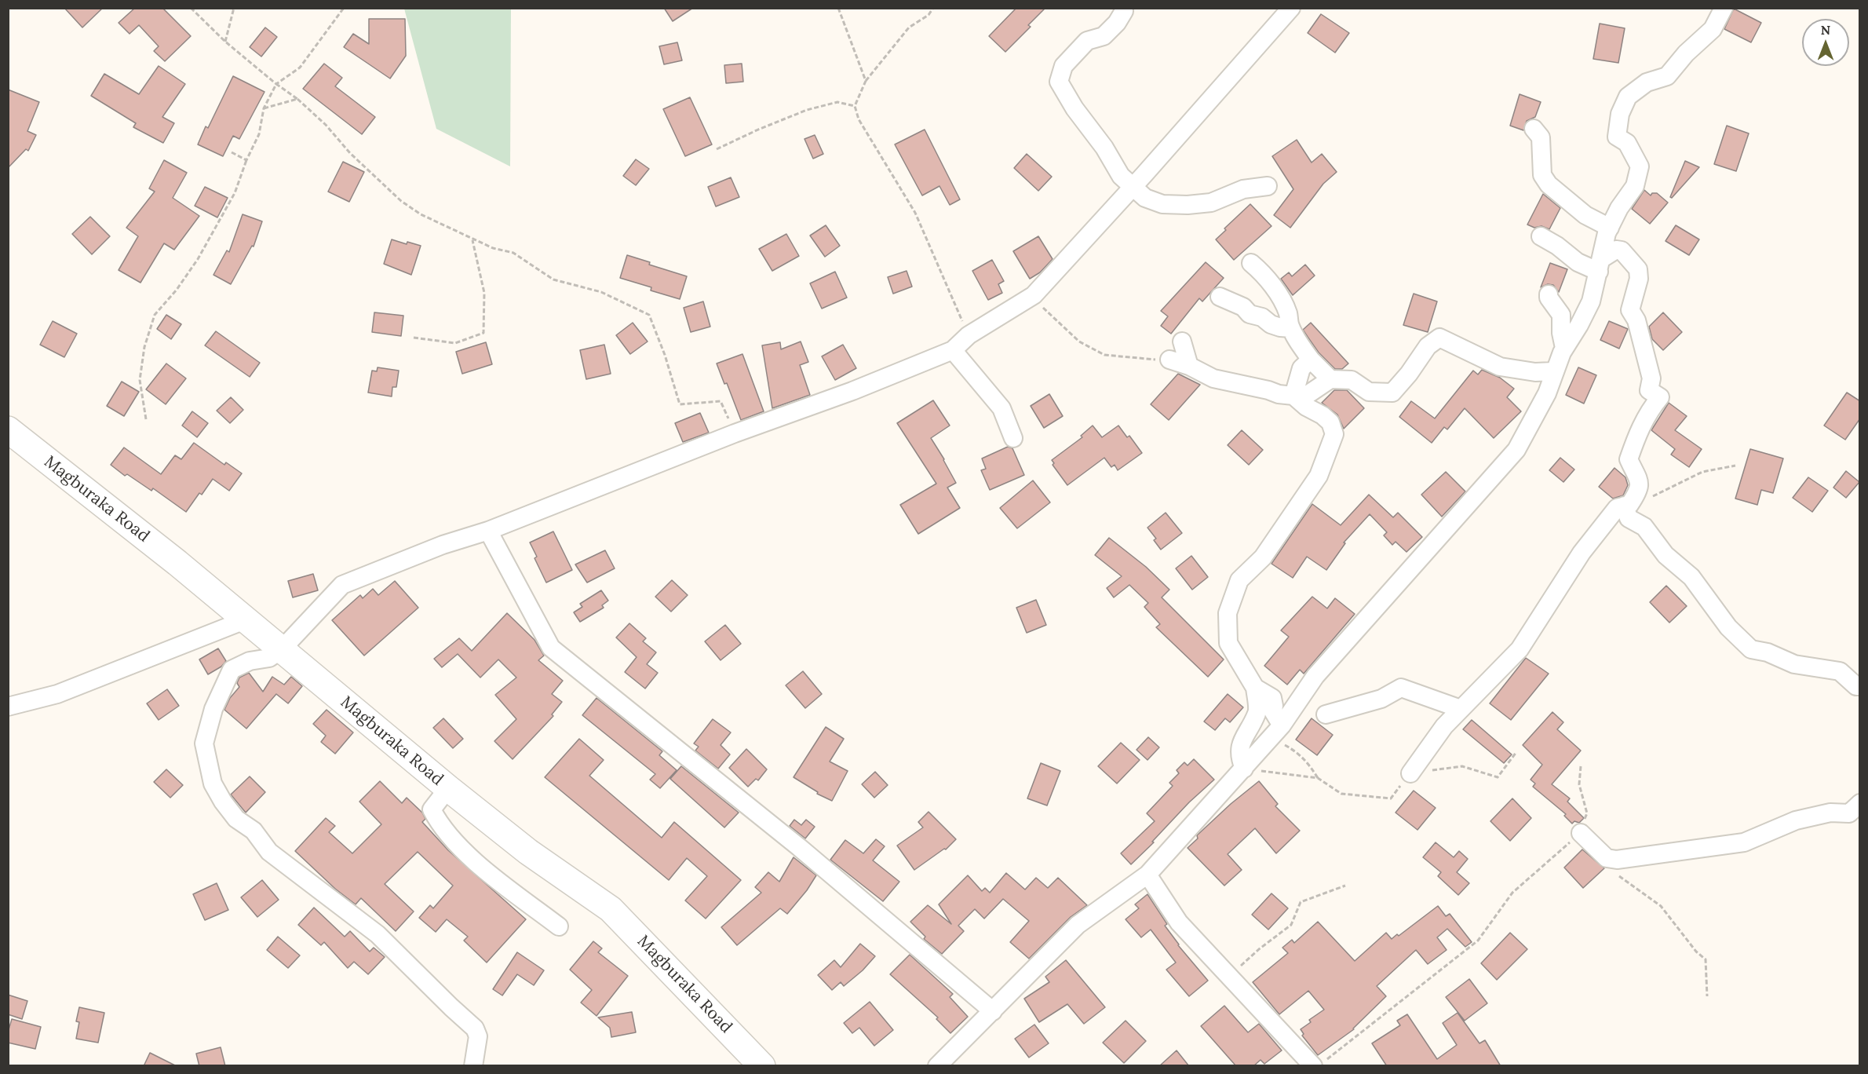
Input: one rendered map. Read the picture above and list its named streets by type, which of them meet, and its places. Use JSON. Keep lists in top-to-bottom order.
{
  "streets": {
    "main road": ["Magburaka Road"]
  },
  "north": "top"
}
